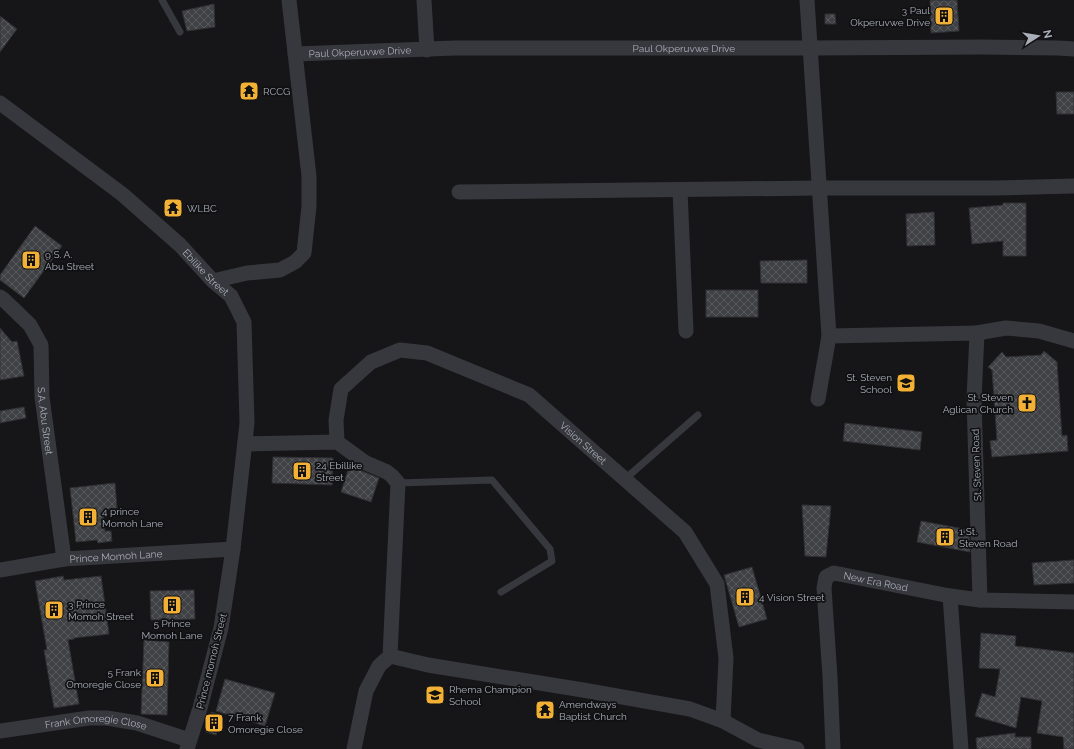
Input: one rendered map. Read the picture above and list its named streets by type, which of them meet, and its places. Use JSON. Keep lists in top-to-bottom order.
{
  "streets": {
    "street": [
      "Paul Okperuvwe Drive",
      "Ebilike Street",
      "S.A. Abu Street",
      "Vision Street",
      "St. Steven Road",
      "Prince Momoh Lane",
      "New Era Road",
      "Prince momoh Street",
      "Frank Omoregie Close"
    ]
  },
  "crossings": [
    ["Ebilike Street", "Prince Momoh Lane"],
    ["Ebilike Street", "Prince momoh Street"],
    ["S.A. Abu Street", "Prince Momoh Lane"],
    ["St. Steven Road", "New Era Road"],
    ["Prince Momoh Lane", "Prince momoh Street"],
    ["Prince momoh Street", "Frank Omoregie Close"]
  ],
  "places": {
    "building": [
      "3 Paul Okperuvwe Drive",
      "9 S. A. Abu Street",
      "24 Ebillike Street",
      "4 prince Momoh Lane",
      "1 St. Steven Road",
      "4 Vision Street",
      "5 Prince Momoh Lane",
      "3 Prince Momoh Street",
      "5 Frank Omoregie Close",
      "7 Frank Omoregie Close"
    ],
    "temple": ["RCCG", "WLBC", "Amendways Baptist Church"],
    "school or university": ["St. Steven School", "Rhema Champion School"],
    "church": ["St. Steven Aglican Church"]
  },
  "north": "right"
}
